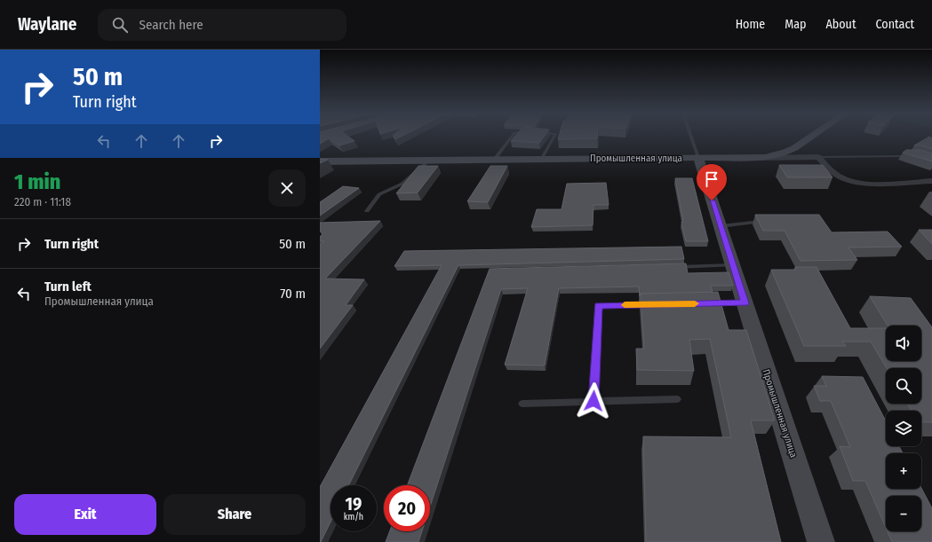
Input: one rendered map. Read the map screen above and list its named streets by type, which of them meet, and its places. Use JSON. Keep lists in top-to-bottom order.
{
  "streets": {
    "main road": ["Промышленная улица"]
  },
  "page": {
    "header": "Waylane",
    "search": "Search here",
    "nav": [
      "Home",
      "Map",
      "About",
      "Contact"
    ],
    "turn": ["50 m", "Turn right"],
    "heading": ["1 min", "220 m · 11:18"],
    "list": [
      {
        "name": "Turn right",
        "value": "50 m"
      },
      {
        "name": "Turn left",
        "note": "Промышленная улица",
        "value": "70 m"
      }
    ],
    "map_buttons": ["+", "−"],
    "speed": "19 km/h",
    "limit": "20",
    "buttons": ["Exit", "Share"]
  }
}
